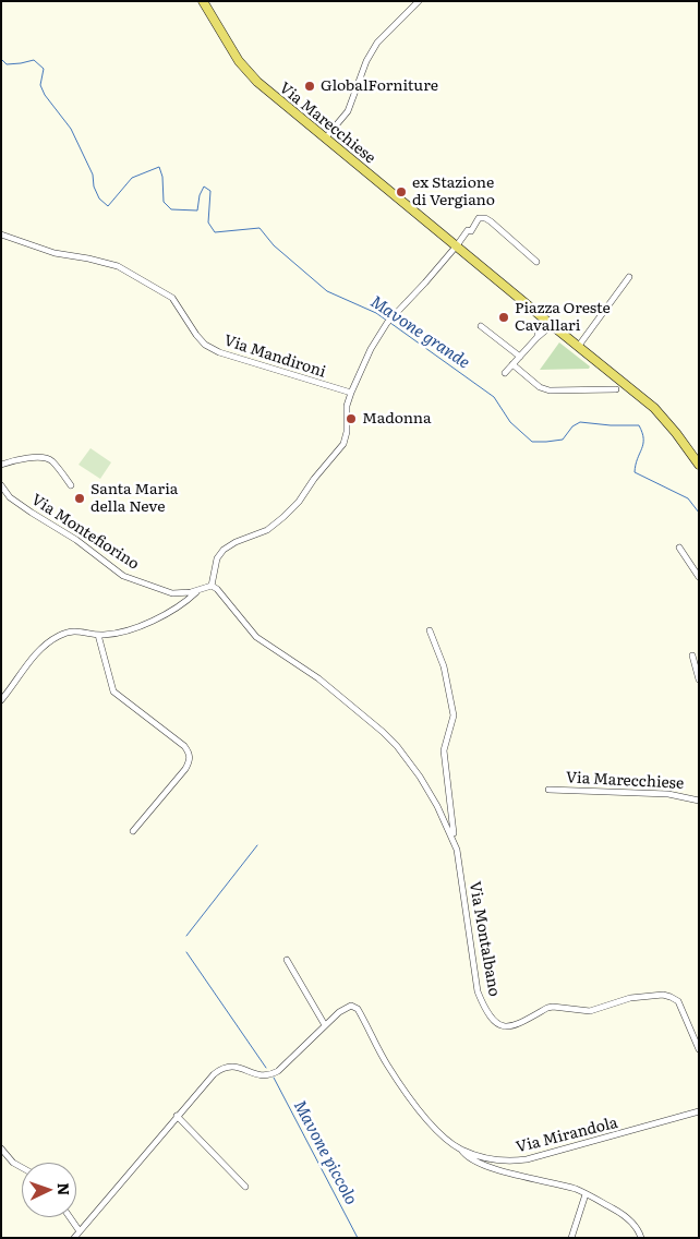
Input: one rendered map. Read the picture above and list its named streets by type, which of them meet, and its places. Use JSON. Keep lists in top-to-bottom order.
{
  "streets": {
    "main road": ["Via Marecchiese"],
    "street": [
      "Via Mandironi",
      "Via Montefiorino",
      "Via Montalbano",
      "Via Mirandola"
    ]
  },
  "crossings": [
    ["Via Montefiorino", "Via Montalbano"]
  ],
  "water": ["Mavone grande", "Mavone piccolo"],
  "places": [
    "GlobalForniture",
    "ex Stazione di Vergiano",
    "Piazza Oreste Cavallari",
    "Madonna",
    "Santa Maria della Neve"
  ],
  "north": "right"
}
